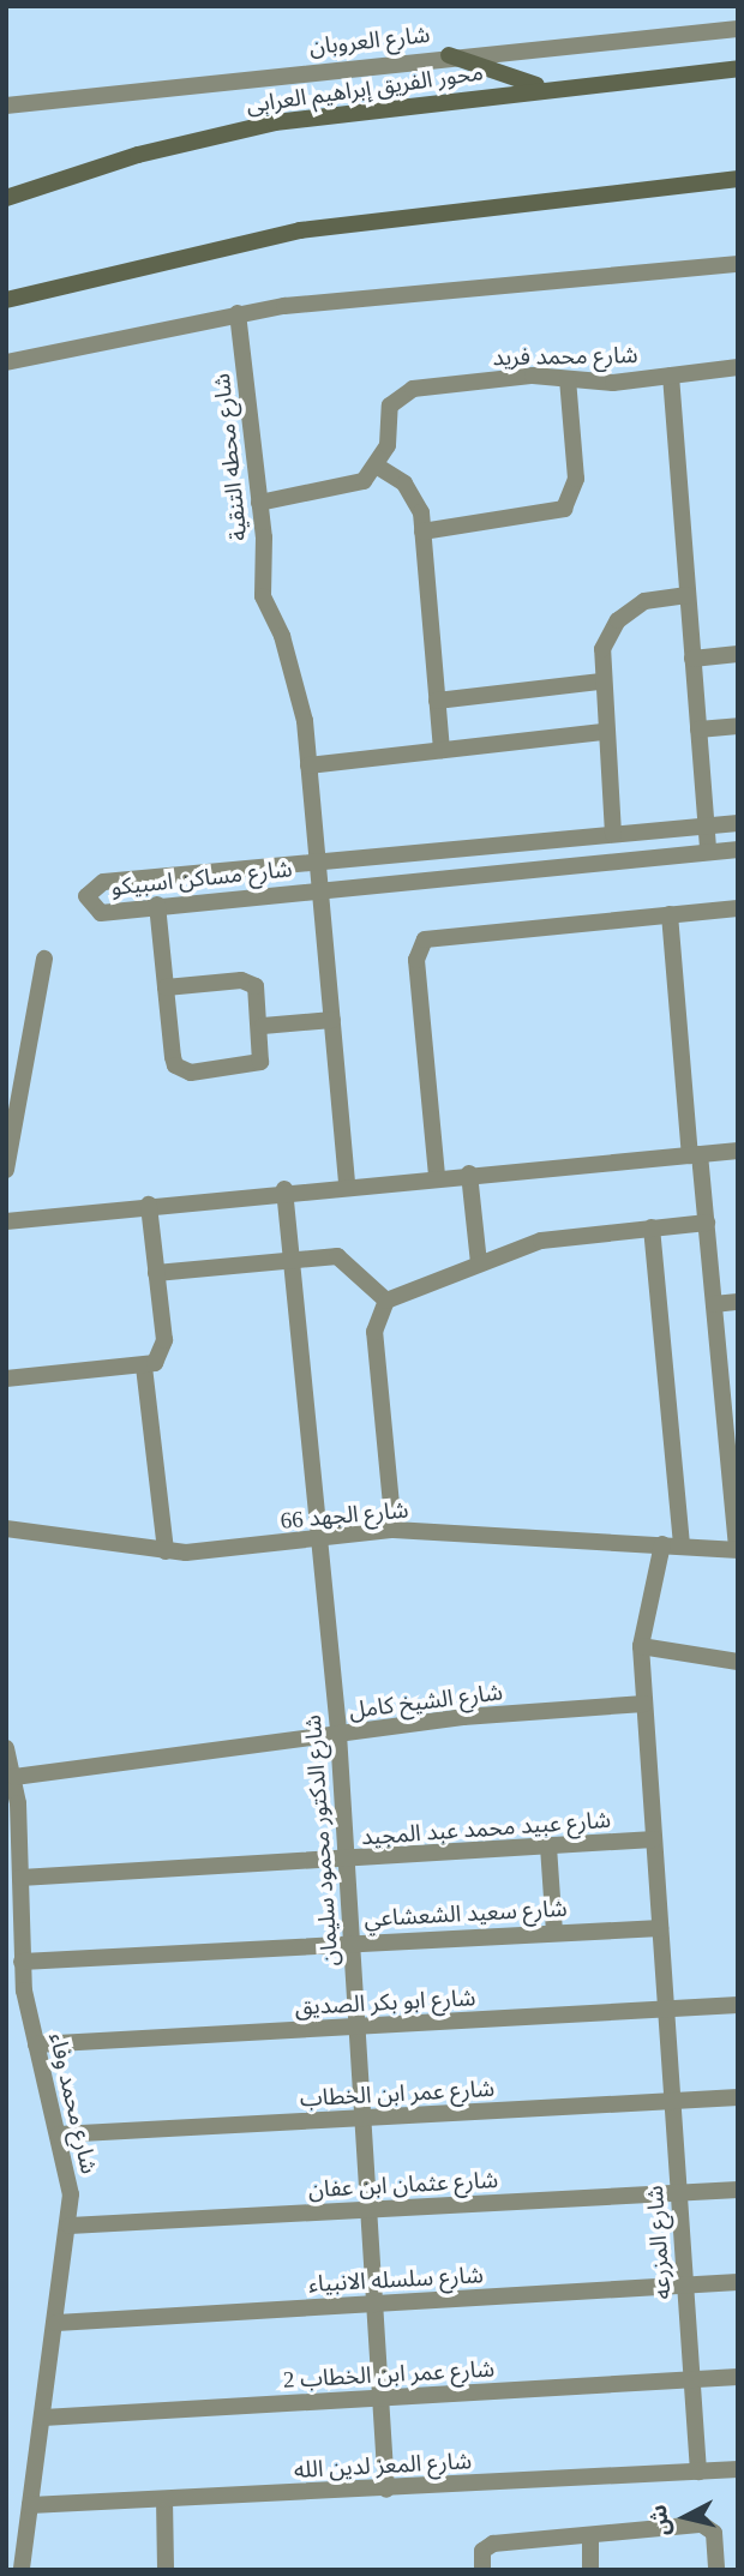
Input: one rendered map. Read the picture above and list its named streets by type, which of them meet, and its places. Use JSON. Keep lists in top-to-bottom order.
{
  "streets": {
    "main road": ["محور الفريق إبراهيم العرابى"],
    "street": [
      "شارع العروبان",
      "شارع محمد فريد",
      "شارع محطه التنقية",
      "شارع مساكن اسبيكو",
      "شارع الجهد 66",
      "شارع الشيخ كامل",
      "شارع عبيد محمد عبد المجيد",
      "شارع الدكتور محمود سليمان",
      "شارع سعيد الشعشاعي",
      "شارع ابو بكر الصديق",
      "شارع عمر ابن الخطاب",
      "شارع محمد وفاء",
      "شارع عثمان ابن عفان",
      "شارع المزرعه",
      "شارع سلسله الانبياء",
      "شارع عمر ابن الخطاب 2",
      "شارع المعز لدين الله"
    ]
  },
  "crossings": [
    ["شارع الجهد 66", "شارع الدكتور محمود سليمان"],
    ["شارع الجهد 66", "شارع المزرعه"],
    ["شارع الشيخ كامل", "شارع الدكتور محمود سليمان"],
    ["شارع الشيخ كامل", "شارع محمد وفاء"],
    ["شارع الشيخ كامل", "شارع المزرعه"],
    ["شارع عبيد محمد عبد المجيد", "شارع الدكتور محمود سليمان"],
    ["شارع عبيد محمد عبد المجيد", "شارع محمد وفاء"],
    ["شارع عبيد محمد عبد المجيد", "شارع المزرعه"],
    ["شارع الدكتور محمود سليمان", "شارع سعيد الشعشاعي"],
    ["شارع الدكتور محمود سليمان", "شارع ابو بكر الصديق"],
    ["شارع الدكتور محمود سليمان", "شارع عمر ابن الخطاب"],
    ["شارع الدكتور محمود سليمان", "شارع عثمان ابن عفان"],
    ["شارع الدكتور محمود سليمان", "شارع سلسله الانبياء"],
    ["شارع الدكتور محمود سليمان", "شارع عمر ابن الخطاب 2"],
    ["شارع الدكتور محمود سليمان", "شارع المعز لدين الله"],
    ["شارع سعيد الشعشاعي", "شارع محمد وفاء"],
    ["شارع سعيد الشعشاعي", "شارع المزرعه"],
    ["شارع ابو بكر الصديق", "شارع محمد وفاء"],
    ["شارع ابو بكر الصديق", "شارع المزرعه"],
    ["شارع عمر ابن الخطاب", "شارع محمد وفاء"],
    ["شارع عمر ابن الخطاب", "شارع المزرعه"],
    ["شارع محمد وفاء", "شارع عثمان ابن عفان"],
    ["شارع محمد وفاء", "شارع سلسله الانبياء"],
    ["شارع محمد وفاء", "شارع عمر ابن الخطاب 2"],
    ["شارع محمد وفاء", "شارع المعز لدين الله"],
    ["شارع عثمان ابن عفان", "شارع المزرعه"],
    ["شارع المزرعه", "شارع سلسله الانبياء"],
    ["شارع المزرعه", "شارع عمر ابن الخطاب 2"],
    ["شارع المزرعه", "شارع المعز لدين الله"]
  ],
  "north": "left"
}
